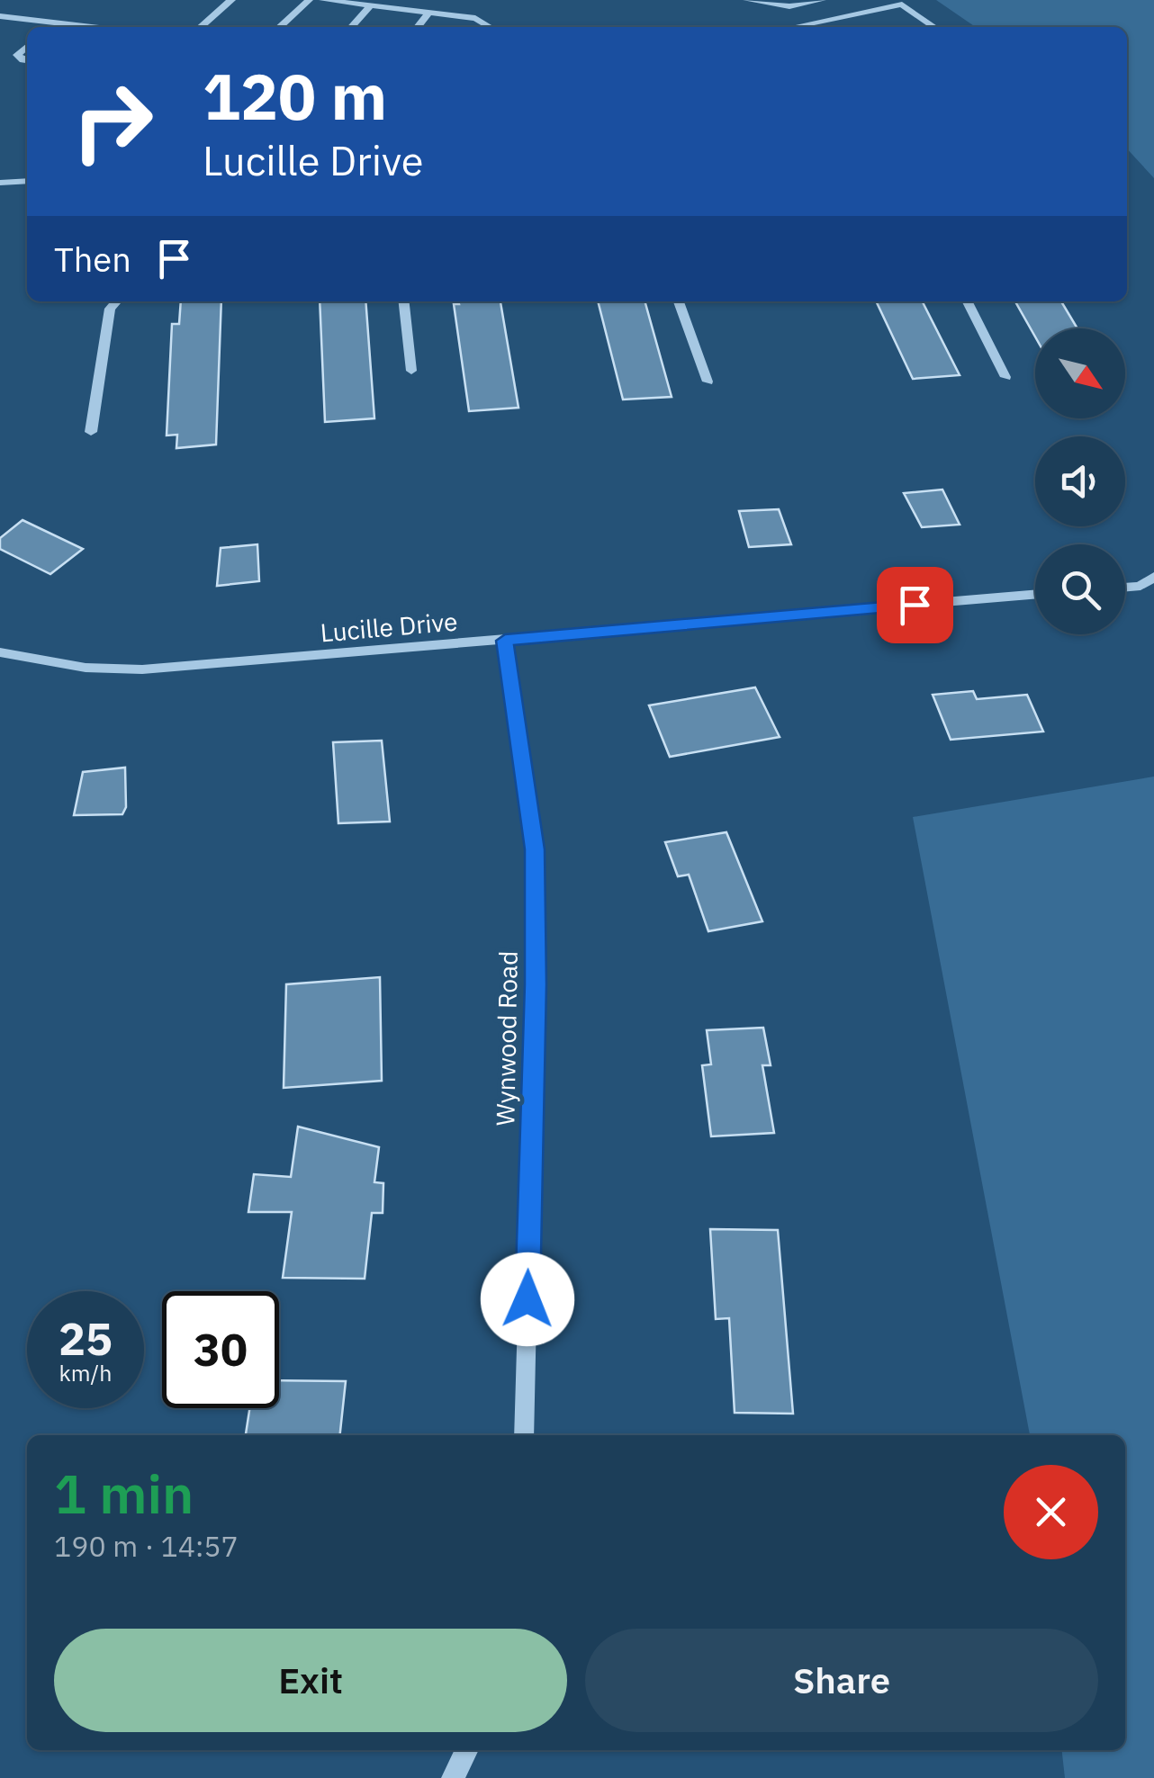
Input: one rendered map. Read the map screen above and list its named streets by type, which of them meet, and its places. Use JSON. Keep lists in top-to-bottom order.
{
  "streets": {
    "street": ["Lucille Drive", "Wynwood Road"]
  },
  "crossings": [
    ["Lucille Drive", "Wynwood Road"]
  ],
  "north": "bottom right",
  "page": {
    "turn": ["120 m", "Lucille Drive"],
    "then": "Then",
    "speed": "25 km/h",
    "limit": "30",
    "heading": ["1 min", "190 m · 14:57"],
    "buttons": ["Exit", "Share"]
  }
}
